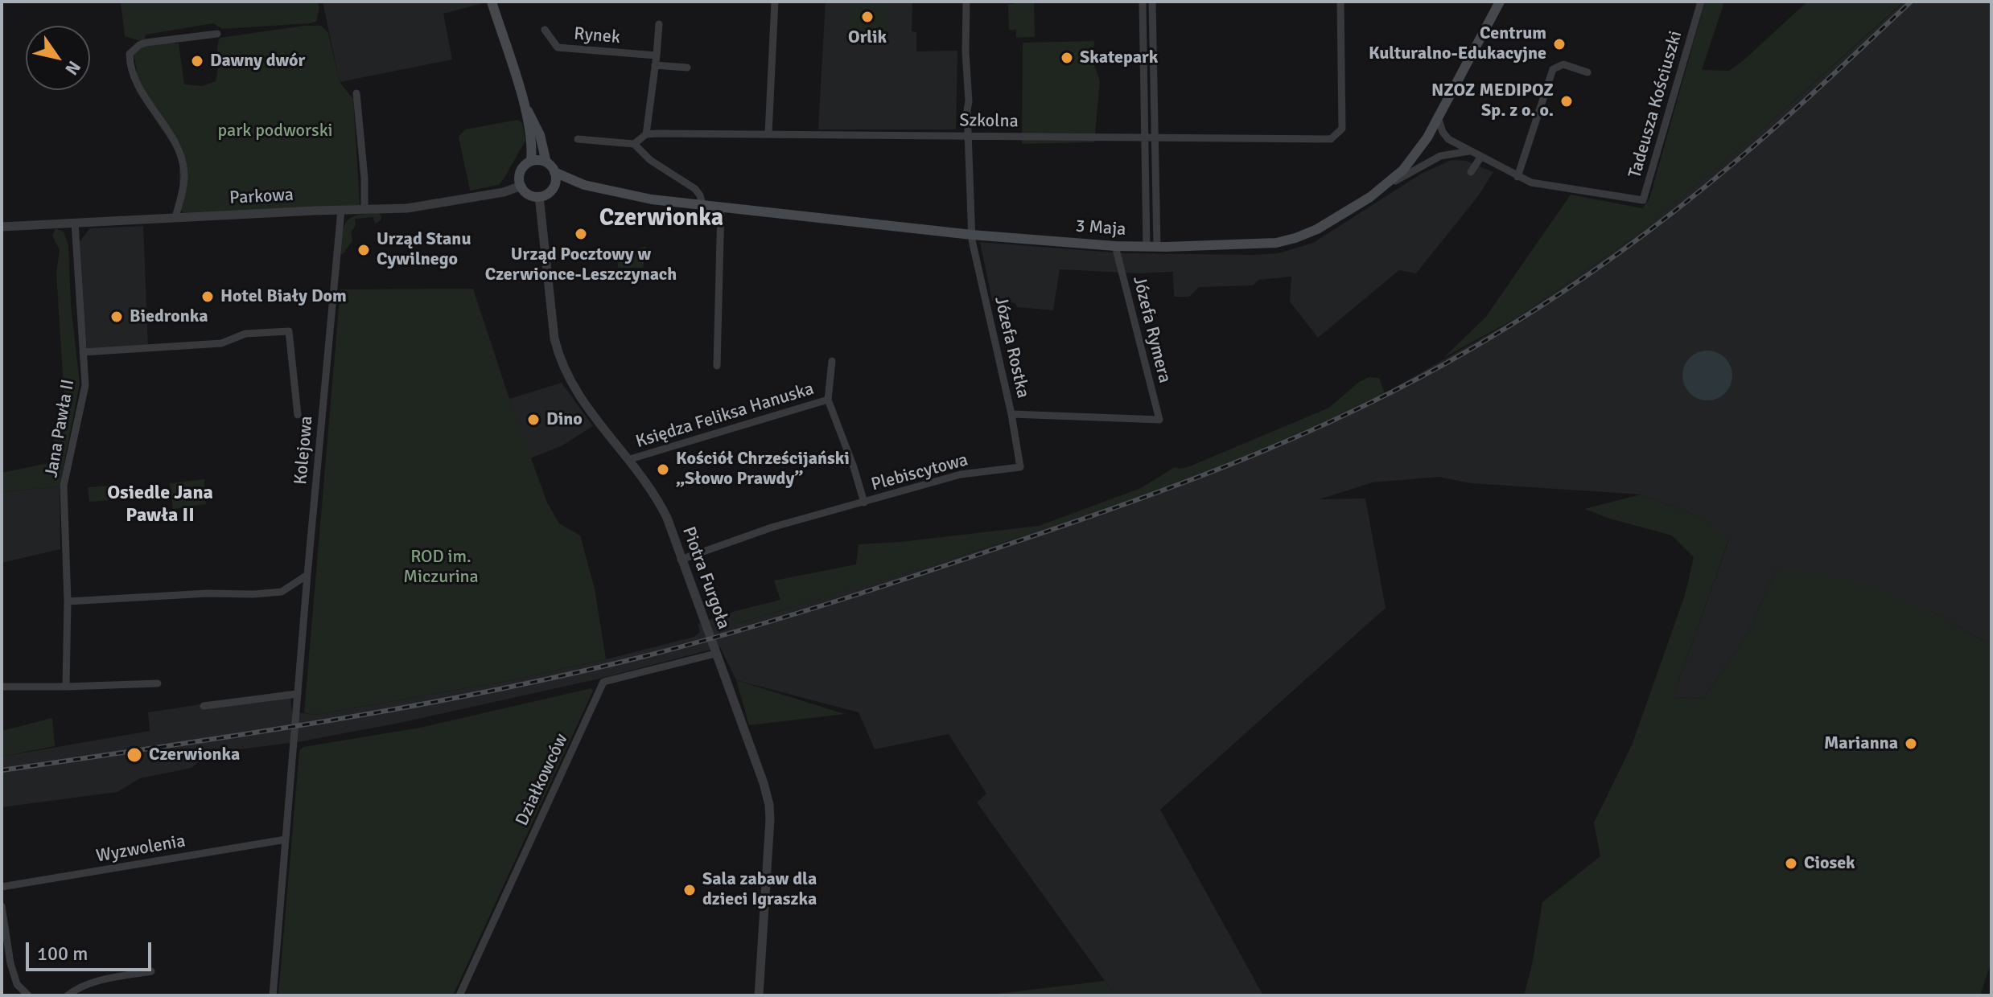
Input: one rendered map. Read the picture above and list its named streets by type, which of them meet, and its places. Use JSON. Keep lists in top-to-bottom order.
{
  "streets": {
    "main road": ["3 Maja"],
    "street": [
      "Rynek",
      "Tadeusza Kościuszki",
      "Szkolna",
      "Parkowa",
      "Józefa Rymera",
      "Józefa Rostka",
      "Księdza Feliksa Hanuska",
      "Jana Pawła II",
      "Kolejowa",
      "Plebiscytowa",
      "Piotra Furgoła",
      "Działkowców",
      "Wyzwolenia"
    ]
  },
  "crossings": [
    ["Tadeusza Kościuszki", "3 Maja"],
    ["Szkolna", "Józefa Rostka"],
    ["Parkowa", "3 Maja"],
    ["Parkowa", "Jana Pawła II"],
    ["Parkowa", "Kolejowa"],
    ["Parkowa", "Piotra Furgoła"],
    ["3 Maja", "Józefa Rymera"],
    ["3 Maja", "Józefa Rostka"],
    ["3 Maja", "Piotra Furgoła"],
    ["Józefa Rymera", "Józefa Rostka"],
    ["Józefa Rostka", "Plebiscytowa"],
    ["Księdza Feliksa Hanuska", "Plebiscytowa"],
    ["Księdza Feliksa Hanuska", "Piotra Furgoła"],
    ["Kolejowa", "Wyzwolenia"],
    ["Plebiscytowa", "Piotra Furgoła"],
    ["Piotra Furgoła", "Działkowców"]
  ],
  "districts": ["Czerwionka", "Osiedle Jana Pawła II"],
  "parks": ["park podworski", "ROD im. Miczurina"],
  "places": [
    "Orlik",
    "Centrum Kulturalno-Edukacyjne",
    "Skatepark",
    "Dawny dwór",
    "NZOZ MEDIPOZ Sp. z o. o.",
    "Urząd Pocztowy w Czerwionce-Leszczynach",
    "Urząd Stanu Cywilnego",
    "Hotel Biały Dom",
    "Biedronka",
    "Dino",
    "Kościół Chrześcijański „Słowo Prawdy”",
    "Marianna",
    "Czerwionka",
    "Ciosek",
    "Sala zabaw dla dzieci Igraszka"
  ],
  "scale_bar": "100 m",
  "north": "bottom right"
}
